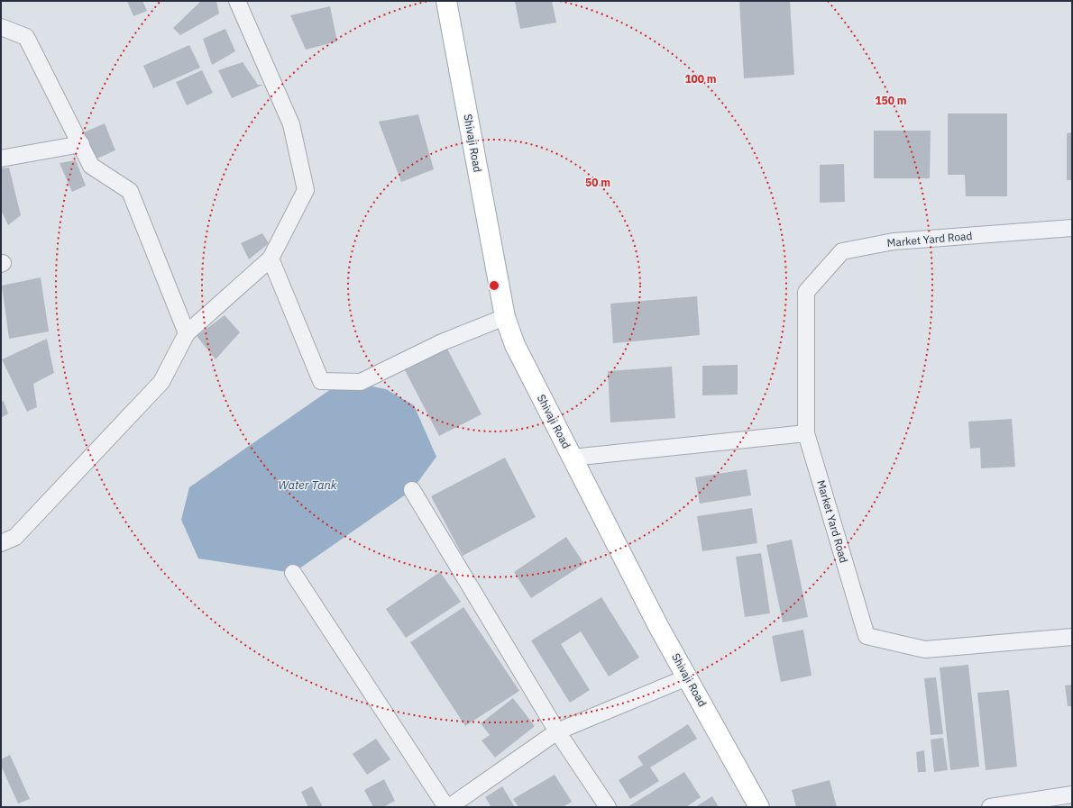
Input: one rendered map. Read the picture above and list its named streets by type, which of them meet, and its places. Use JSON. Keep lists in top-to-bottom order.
{
  "streets": {
    "main road": ["Shivaji Road"],
    "street": ["Market Yard Road"]
  },
  "water": ["Water Tank"],
  "rings": ["100 m", "150 m", "50 m"]
}
